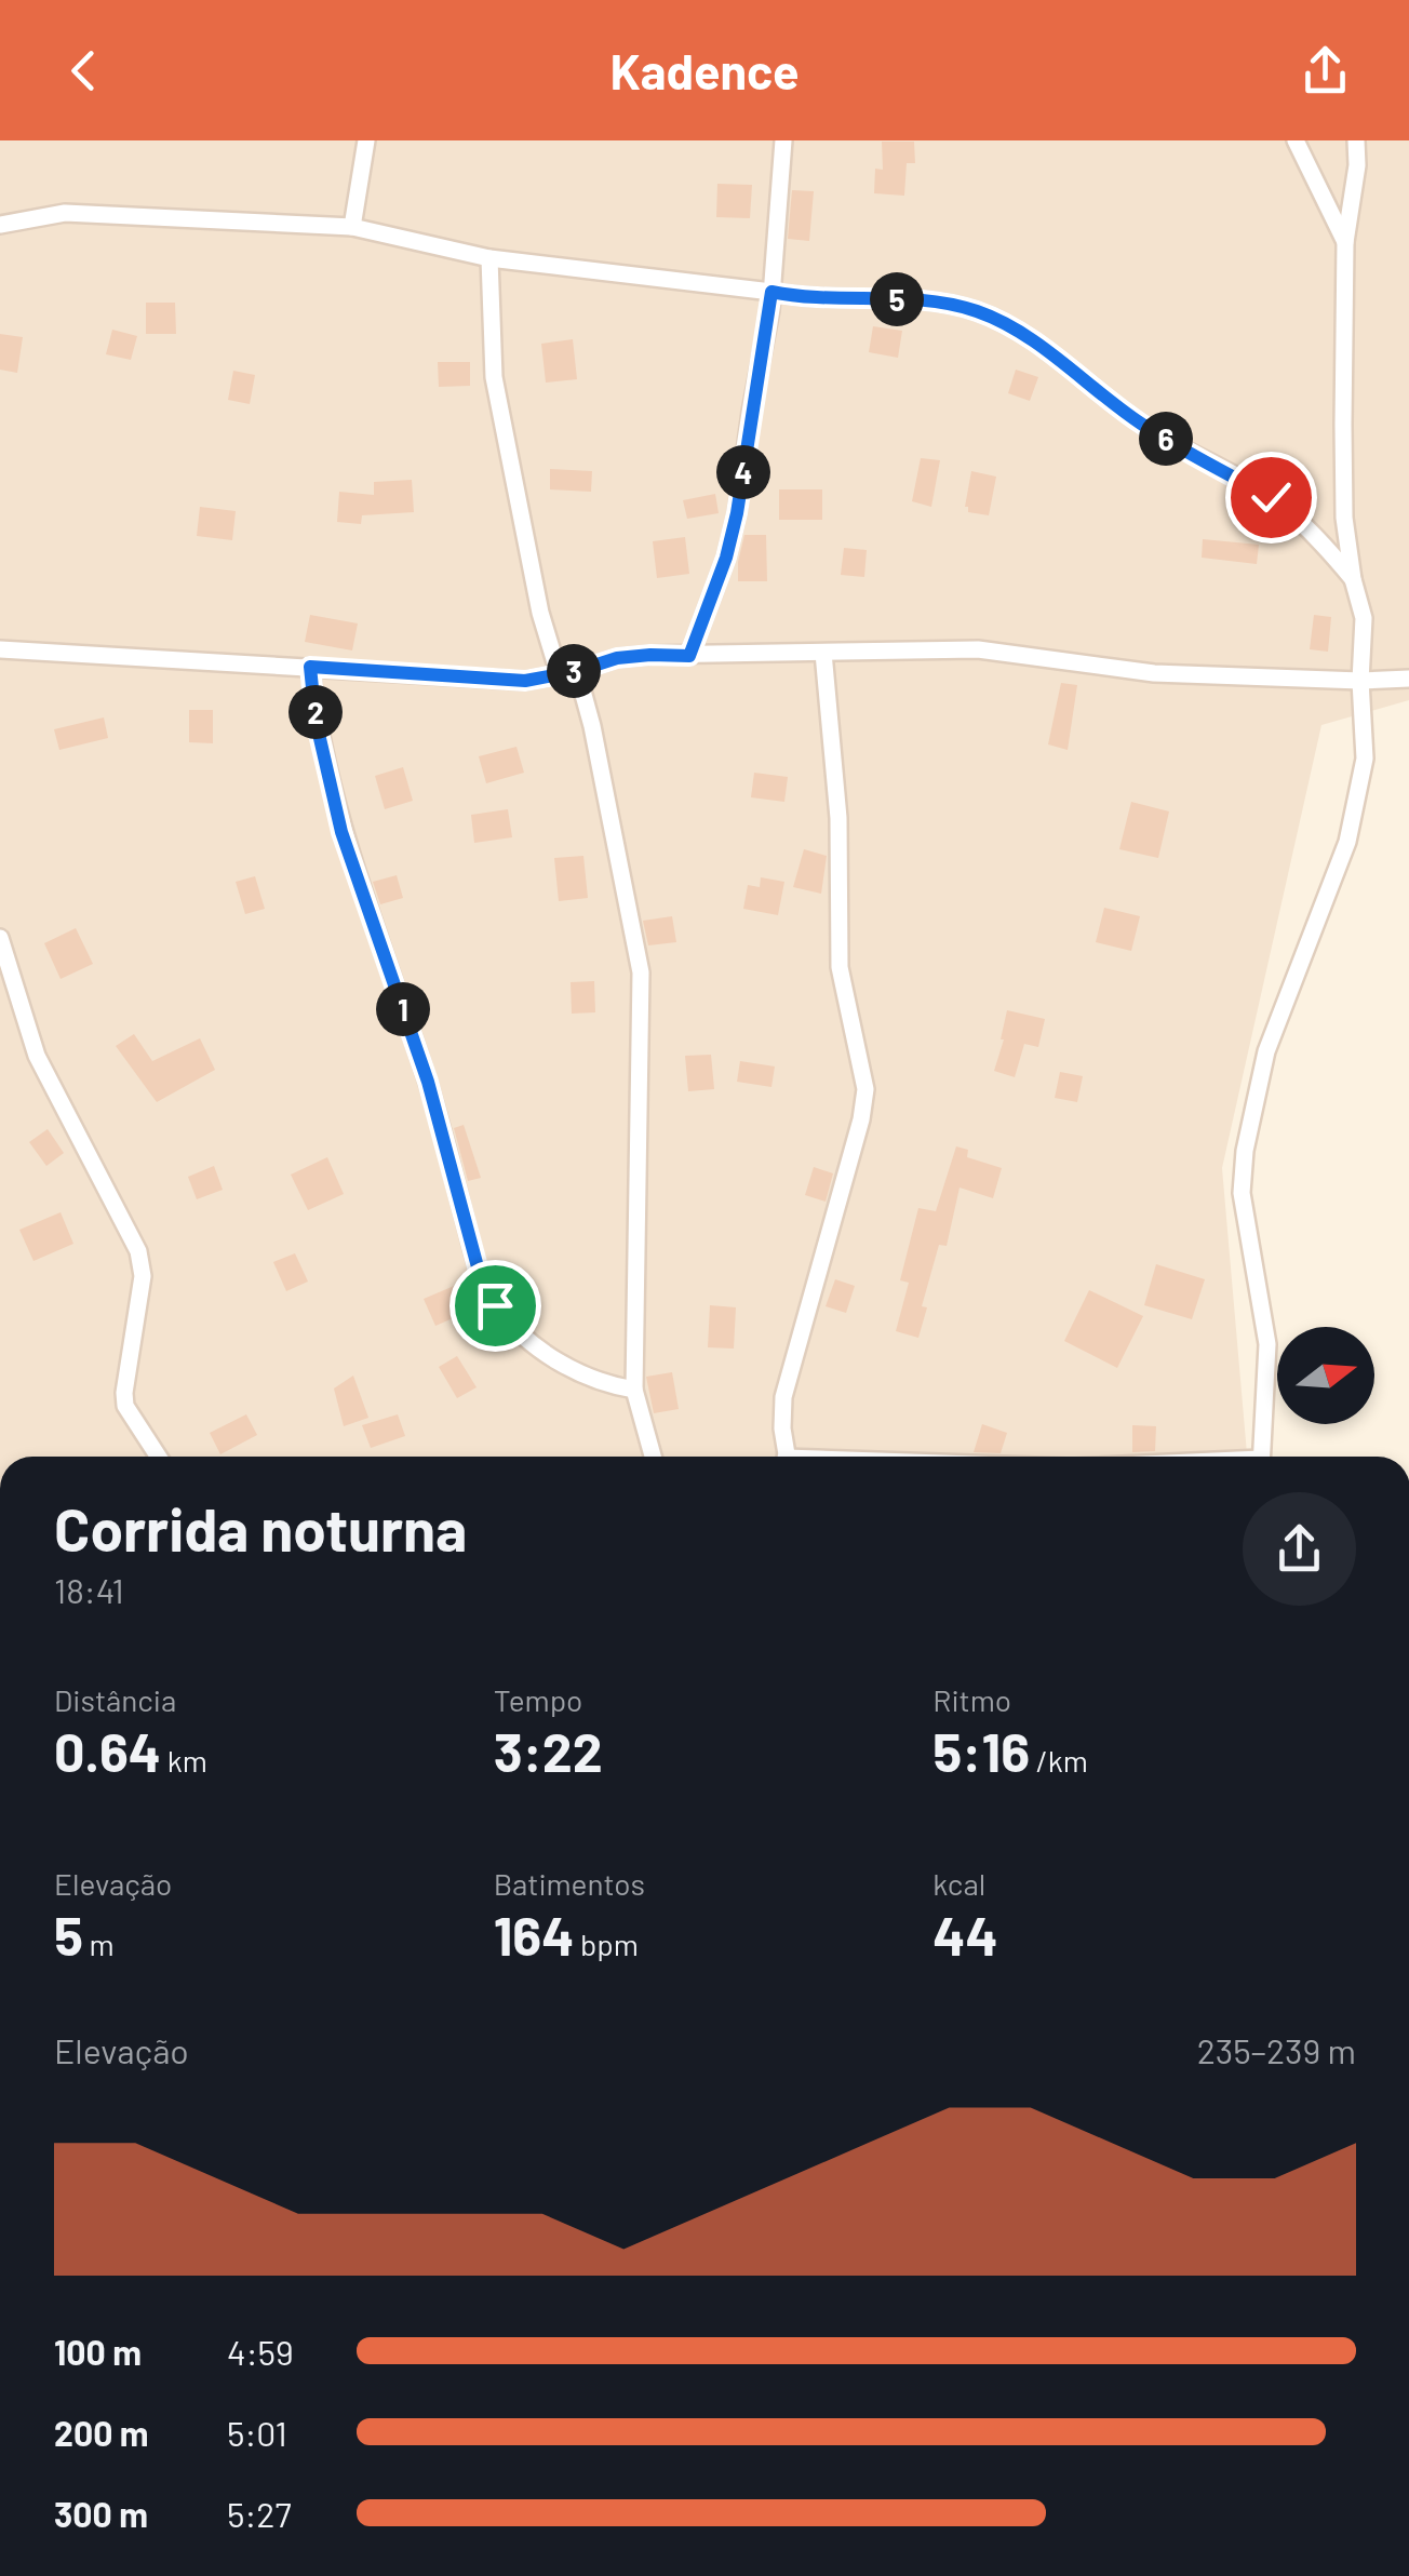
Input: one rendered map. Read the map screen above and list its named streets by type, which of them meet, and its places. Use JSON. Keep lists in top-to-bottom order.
{
  "north": "right",
  "page": {
    "header": "Kadence",
    "pins": [
      "5",
      "6",
      "4",
      "3",
      "2",
      "1"
    ],
    "heading": ["Corrida noturna", "18:41"],
    "stats": [
      ["Distância", "0.64 km"],
      ["Tempo", "3:22"],
      ["Ritmo", "5:16 /km"],
      ["Elevação", "5 m"],
      ["Batimentos", "164 bpm"],
      ["kcal", "44"]
    ],
    "chart": ["Elevação", "235–239 m"],
    "list": [
      {
        "name": "100 m",
        "note": "4:59"
      },
      {
        "name": "200 m",
        "note": "5:01"
      },
      {
        "name": "300 m",
        "note": "5:27"
      }
    ]
  }
}
